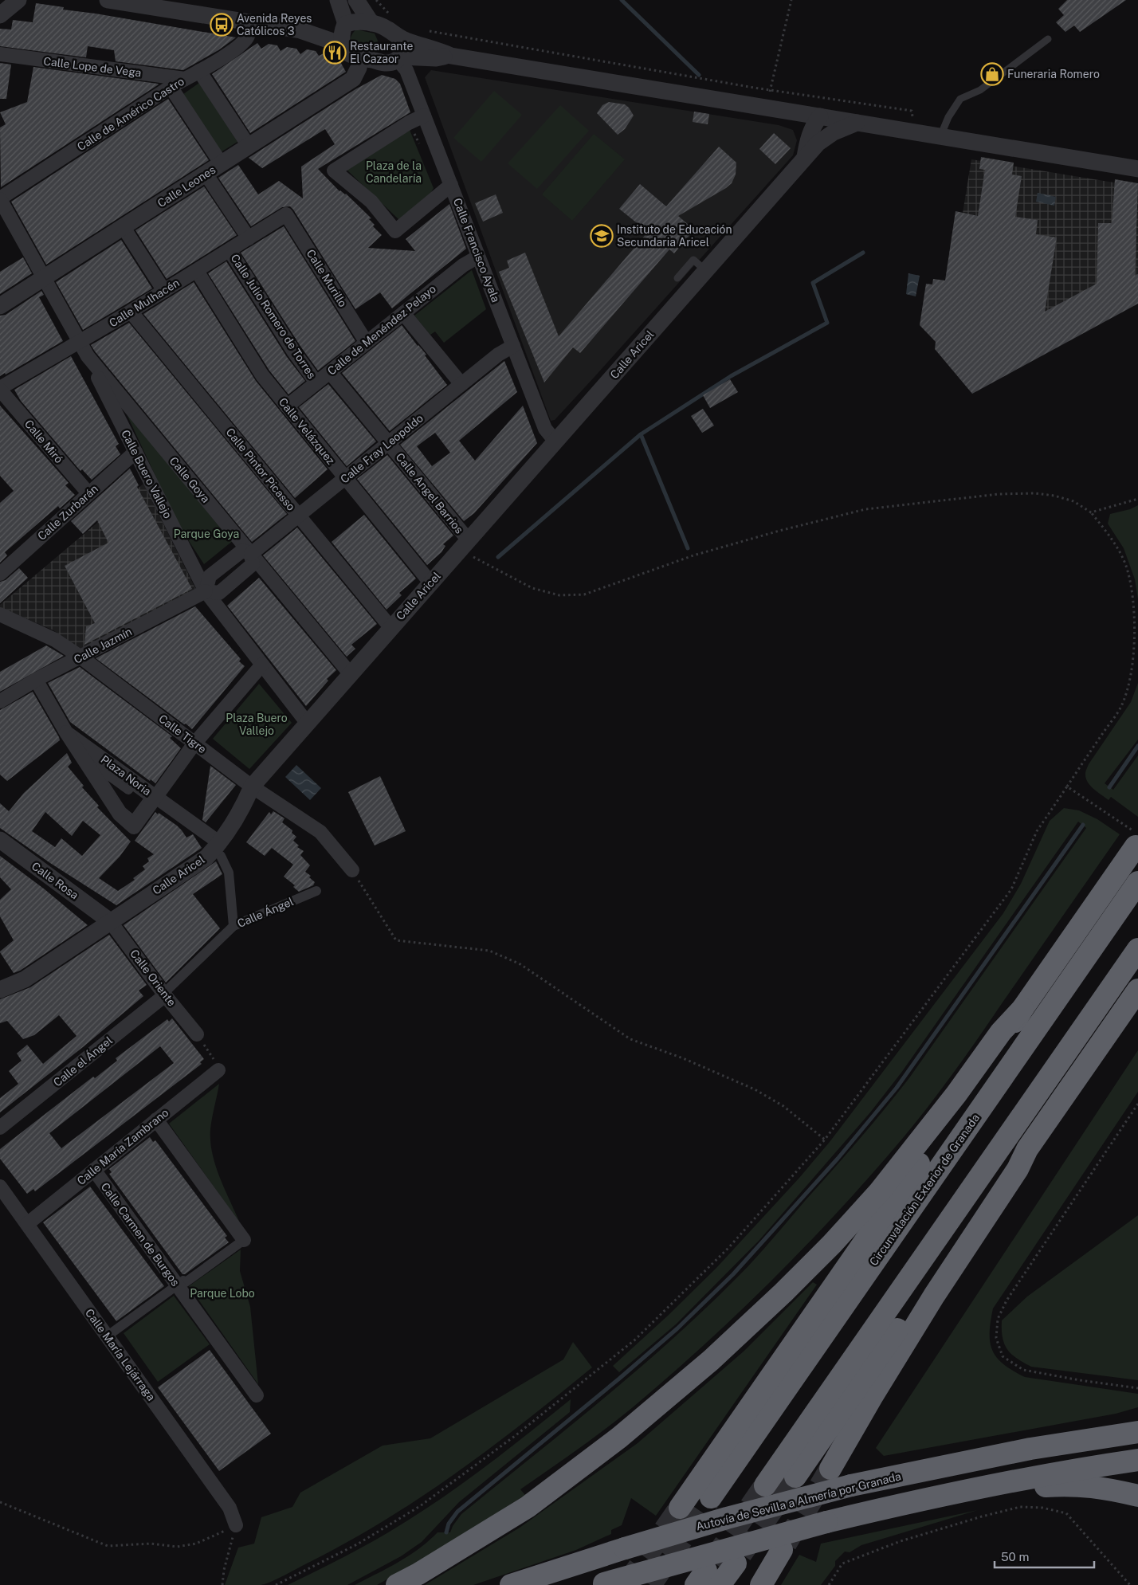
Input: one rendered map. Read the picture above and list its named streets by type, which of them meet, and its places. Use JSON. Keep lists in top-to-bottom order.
{
  "streets": {
    "highway": ["Circunvalación Exterior de Granada", "Autovía de Sevilla a Almería por Granada"],
    "street": [
      "Calle Lope de Vega",
      "Calle de Américo Castro",
      "Calle Leones",
      "Calle Francisco Ayala",
      "Calle Murillo",
      "Calle Mulhacén",
      "Calle Julio Romero de Torres",
      "Calle de Menéndez Pelayo",
      "Calle Aricel",
      "Calle Velázquez",
      "Calle Miró",
      "Calle Fray Leopoldo",
      "Calle Pintor Picasso",
      "Calle Buero Vallejo",
      "Calle Goya",
      "Calle Angel Barrios",
      "Calle Zurbarán",
      "Calle Jazmín",
      "Calle Tigre",
      "Plaza Noria",
      "Calle Rosa",
      "Calle Ángel",
      "Calle Oriente",
      "Calle el Ángel",
      "Calle María Zambrano",
      "Calle Carmen de Burgos",
      "Calle María Lejárraga"
    ]
  },
  "crossings": [
    ["Calle Lope de Vega", "Calle de Américo Castro"],
    ["Calle de Américo Castro", "Calle Goya"],
    ["Calle Leones", "Calle Goya"],
    ["Calle Francisco Ayala", "Calle de Menéndez Pelayo"],
    ["Calle Francisco Ayala", "Calle Aricel"],
    ["Calle Francisco Ayala", "Calle Fray Leopoldo"],
    ["Calle Murillo", "Calle Mulhacén"],
    ["Calle Murillo", "Calle de Menéndez Pelayo"],
    ["Calle Mulhacén", "Calle Julio Romero de Torres"],
    ["Calle Mulhacén", "Calle Velázquez"],
    ["Calle Mulhacén", "Calle Miró"],
    ["Calle Mulhacén", "Calle Pintor Picasso"],
    ["Calle Mulhacén", "Calle Goya"],
    ["Calle Julio Romero de Torres", "Calle de Menéndez Pelayo"],
    ["Calle de Menéndez Pelayo", "Calle Velázquez"],
    ["Calle de Menéndez Pelayo", "Calle Angel Barrios"],
    ["Calle Aricel", "Calle Velázquez"],
    ["Calle Aricel", "Calle Pintor Picasso"],
    ["Calle Aricel", "Calle Buero Vallejo"],
    ["Calle Aricel", "Calle Goya"],
    ["Calle Aricel", "Calle Angel Barrios"],
    ["Calle Aricel", "Calle Tigre"],
    ["Calle Aricel", "Calle Rosa"],
    ["Calle Aricel", "Calle Oriente"],
    ["Calle Velázquez", "Calle Fray Leopoldo"],
    ["Calle Miró", "Calle Zurbarán"],
    ["Calle Fray Leopoldo", "Calle Pintor Picasso"],
    ["Calle Fray Leopoldo", "Calle Goya"],
    ["Calle Fray Leopoldo", "Calle Angel Barrios"],
    ["Calle Buero Vallejo", "Calle Goya"],
    ["Calle Buero Vallejo", "Calle Zurbarán"],
    ["Calle Buero Vallejo", "Calle Jazmín"],
    ["Calle Jazmín", "Calle Tigre"],
    ["Calle Jazmín", "Plaza Noria"],
    ["Calle Rosa", "Calle Oriente"],
    ["Calle Ángel", "Calle Oriente"],
    ["Calle Ángel", "Calle el Ángel"],
    ["Calle Oriente", "Calle el Ángel"],
    ["Calle María Zambrano", "Calle Carmen de Burgos"],
    ["Calle María Zambrano", "Calle María Lejárraga"]
  ],
  "parks": [
    "Plaza de la Candelaría",
    "Parque Goya",
    "Plaza Buero Vallejo",
    "Parque Lobo"
  ],
  "places": {
    "bus stop": ["Avenida Reyes Católicos 3"],
    "restaurant": ["Restaurante El Cazaor"],
    "shop": ["Funeraria Romero"],
    "school or university": ["Instituto de Educación Secundaria Aricel"]
  },
  "scale_bar": "50 m"
}
